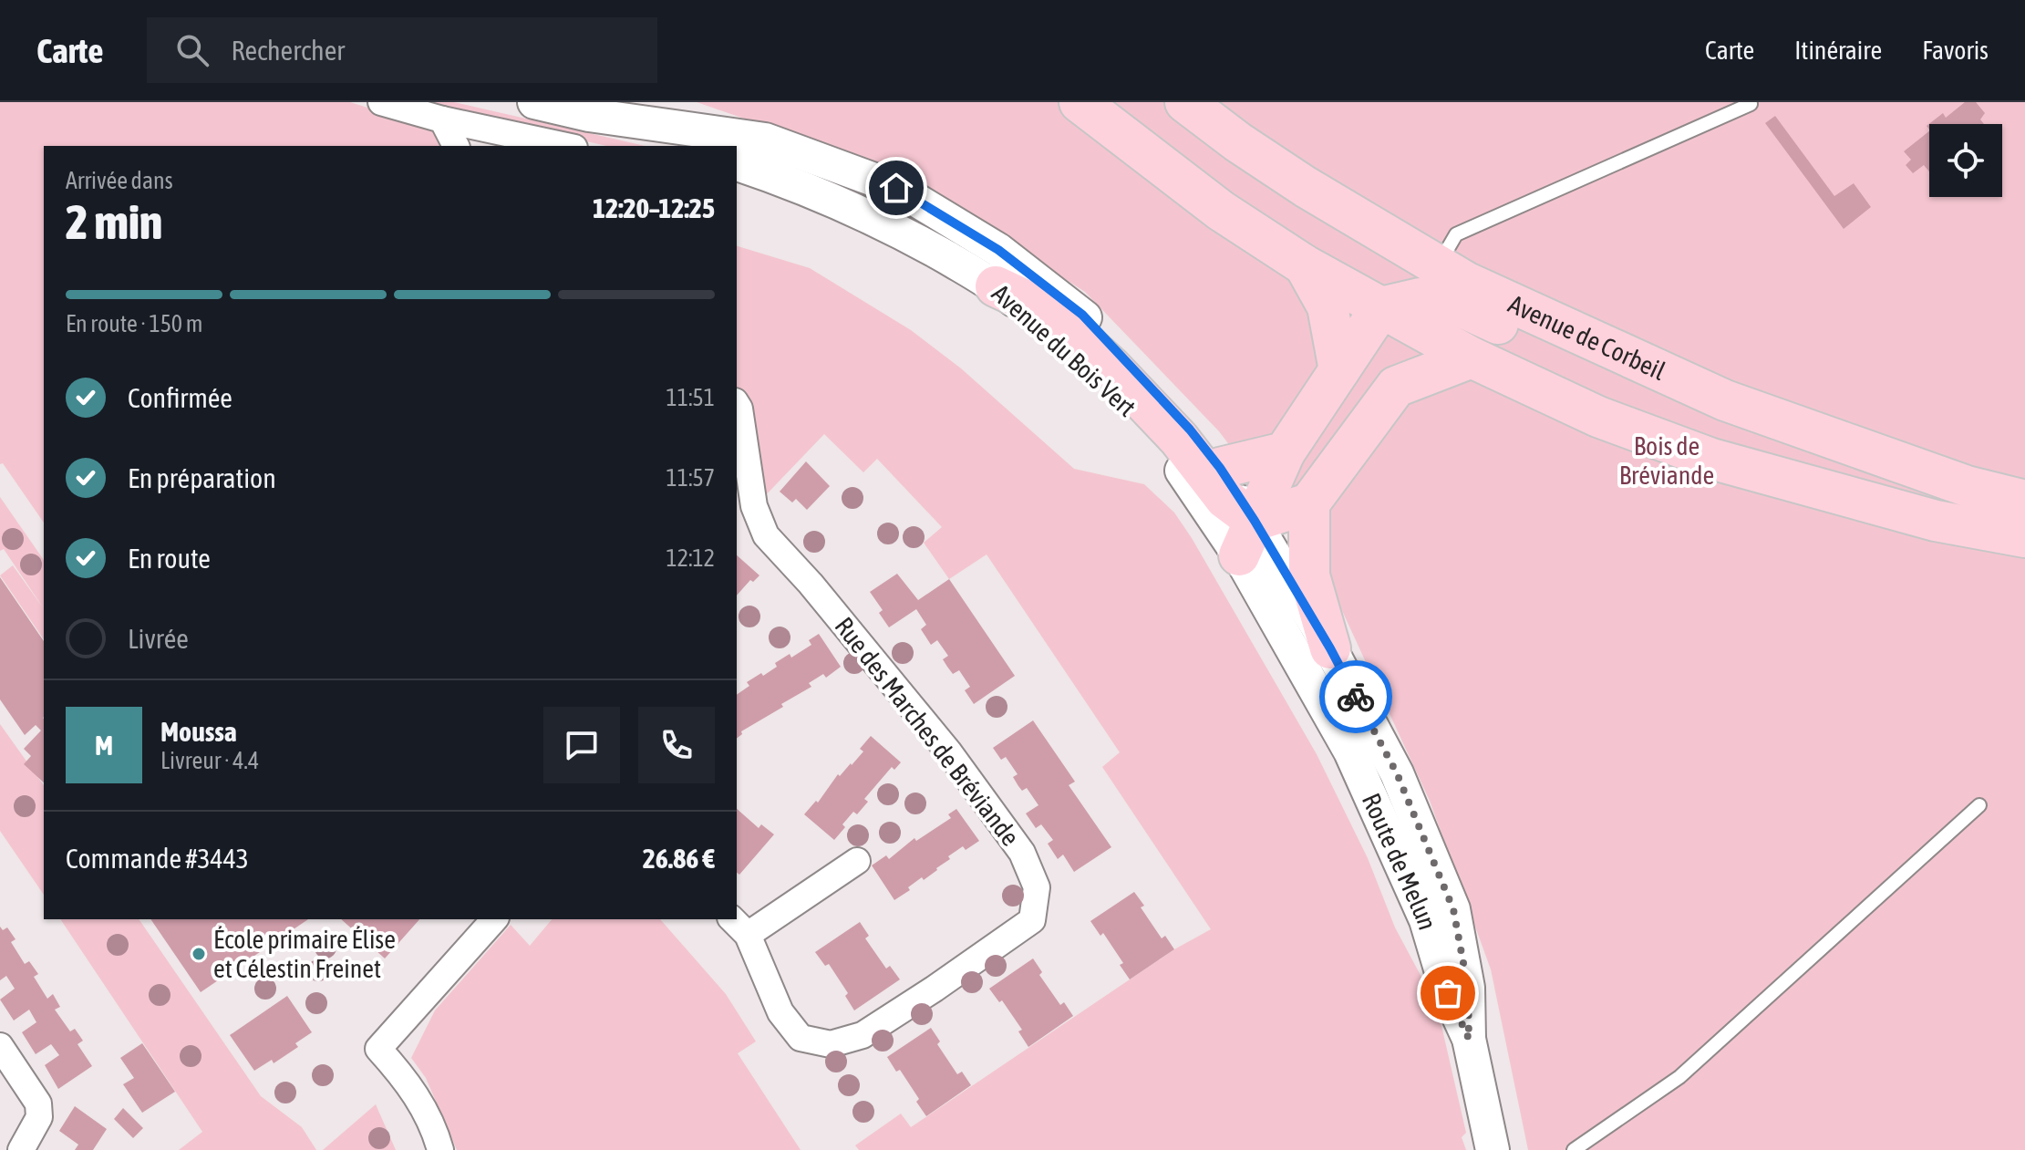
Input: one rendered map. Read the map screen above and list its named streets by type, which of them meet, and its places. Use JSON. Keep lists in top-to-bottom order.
{
  "streets": {
    "main road": ["Avenue de Corbeil"],
    "street": ["Avenue du Bois Vert", "Rue des Marches de Bréviande", "Route de Melun"]
  },
  "crossings": [
    ["Avenue du Bois Vert", "Route de Melun"]
  ],
  "parks": ["Bois de Bréviande"],
  "places": ["École primaire Élise et Célestin Freinet"],
  "page": {
    "header": "Carte",
    "search": "Rechercher",
    "nav": ["Carte", "Itinéraire", "Favoris"],
    "heading": ["2 min", "Arrivée dans", "12:20–12:25"],
    "panel": [
      "Moussa",
      "Livreur · 4.4",
      "Commande #3443",
      "26.86 €"
    ],
    "bar": "En route · 150 m",
    "list": [
      ["Confirmée", "11:51"],
      ["En préparation", "11:57"],
      ["En route", "12:12"],
      "Livrée"
    ],
    "round": "M"
  }
}
